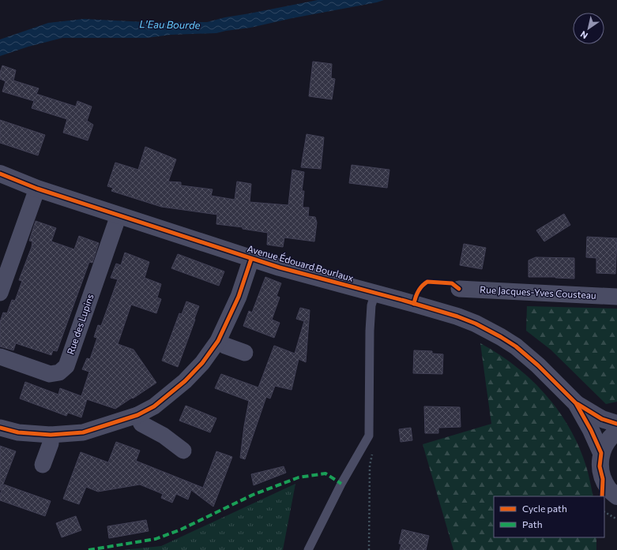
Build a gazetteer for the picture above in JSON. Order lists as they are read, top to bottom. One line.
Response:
{"streets":{"street":["Avenue Édouard Bourlaux","Rue Jacques-Yves Cousteau","Rue des Lupins"]},"crossings":[["Avenue Édouard Bourlaux","Rue des Lupins"]],"water":["L'Eau Bourde"],"legend":["Cycle path","Path"],"north":"bottom left"}
